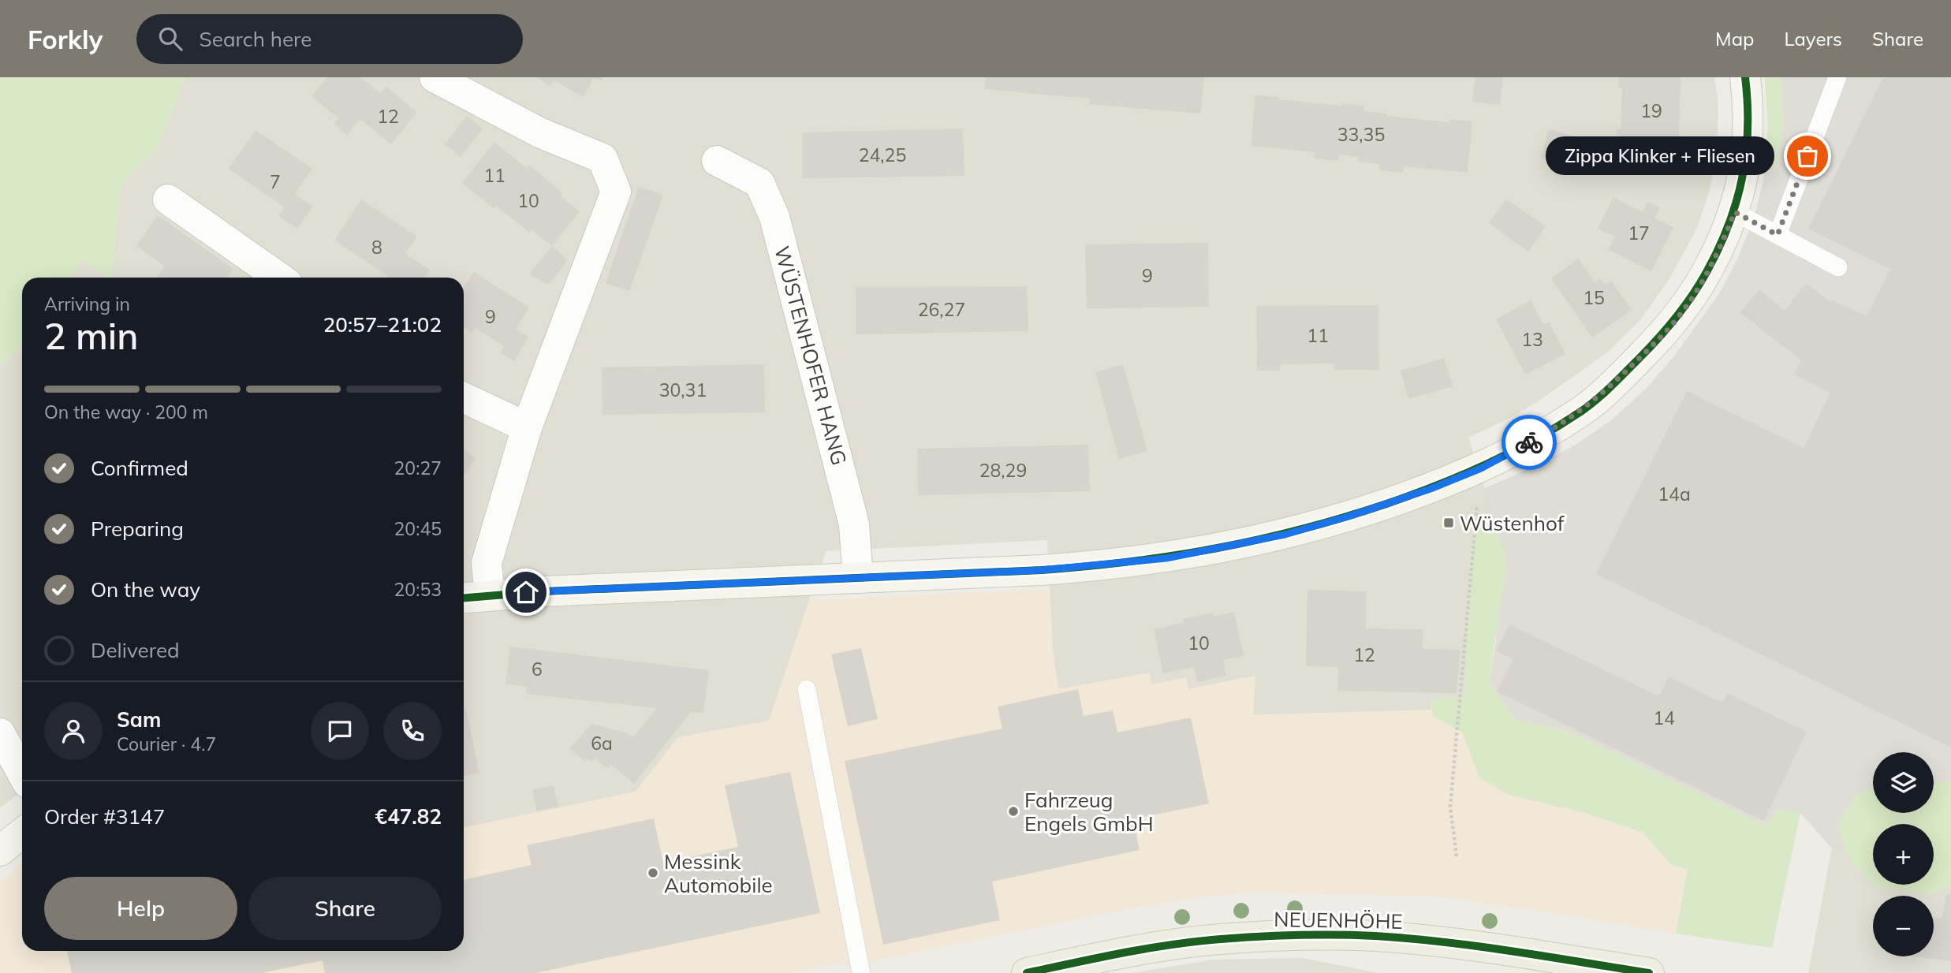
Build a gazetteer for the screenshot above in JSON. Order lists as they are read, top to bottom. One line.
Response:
{"streets":{"main road":["NEUENHÖHE"],"street":["WÜSTENHOFER HANG"]},"places":{"other":["Zippa Klinker + Fliesen","Fahrzeug Engels GmbH","Messink Automobile"],"transit":["Wüstenhof"]},"house_numbers":["19","12","33,35","24,25","11","7","10","17","8","9","15","26,27","9","11","13","30,31","28,29","14a","10","12","6","14","6a"],"page":{"header":"Forkly","search":"Search here","nav":["Map","Layers","Share"],"bubble":"Zippa Klinker + Fliesen","heading":["2 min","Arriving in","20:57–21:02"],"panel":["Sam","Courier · 4.7","Order #3147","€47.82"],"bar":"On the way · 200 m","list":[["Confirmed","20:27"],["Preparing","20:45"],["On the way","20:53"],"Delivered"],"map_buttons":["+","−"],"buttons":["Help","Share"]}}
